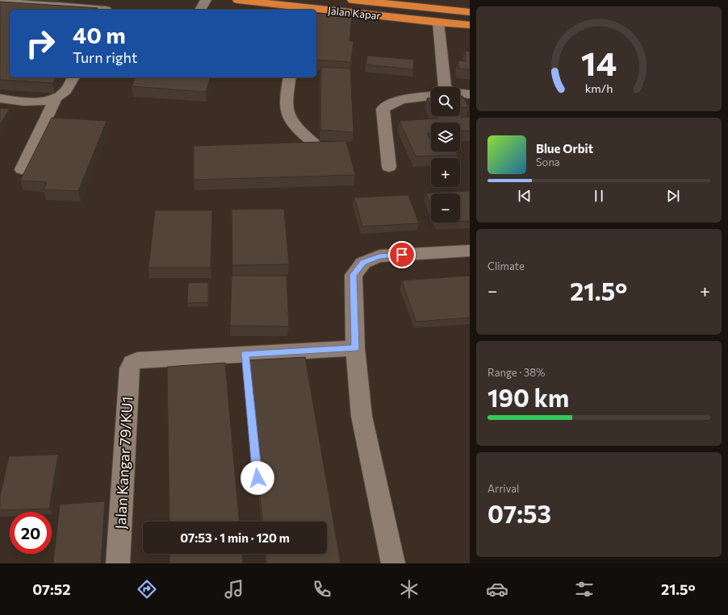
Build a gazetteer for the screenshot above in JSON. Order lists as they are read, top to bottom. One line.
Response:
{"streets":{"highway":["Jalan Kapar"],"street":["Jalan Kangar 79/KU1"]},"page":{"turn":["40 m","Turn right"],"map_buttons":["+","−"],"song":["Blue Orbit","Sona"],"tile":["Climate",["Range · 38%","190 km"],["Arrival","07:53"]],"heat":["−","21.5°","+"],"limit":"20","trip":"07:53 · 1 min · 120 m","tabs":["07:52","21.5°"],"gauge":["14","km/h"]}}
